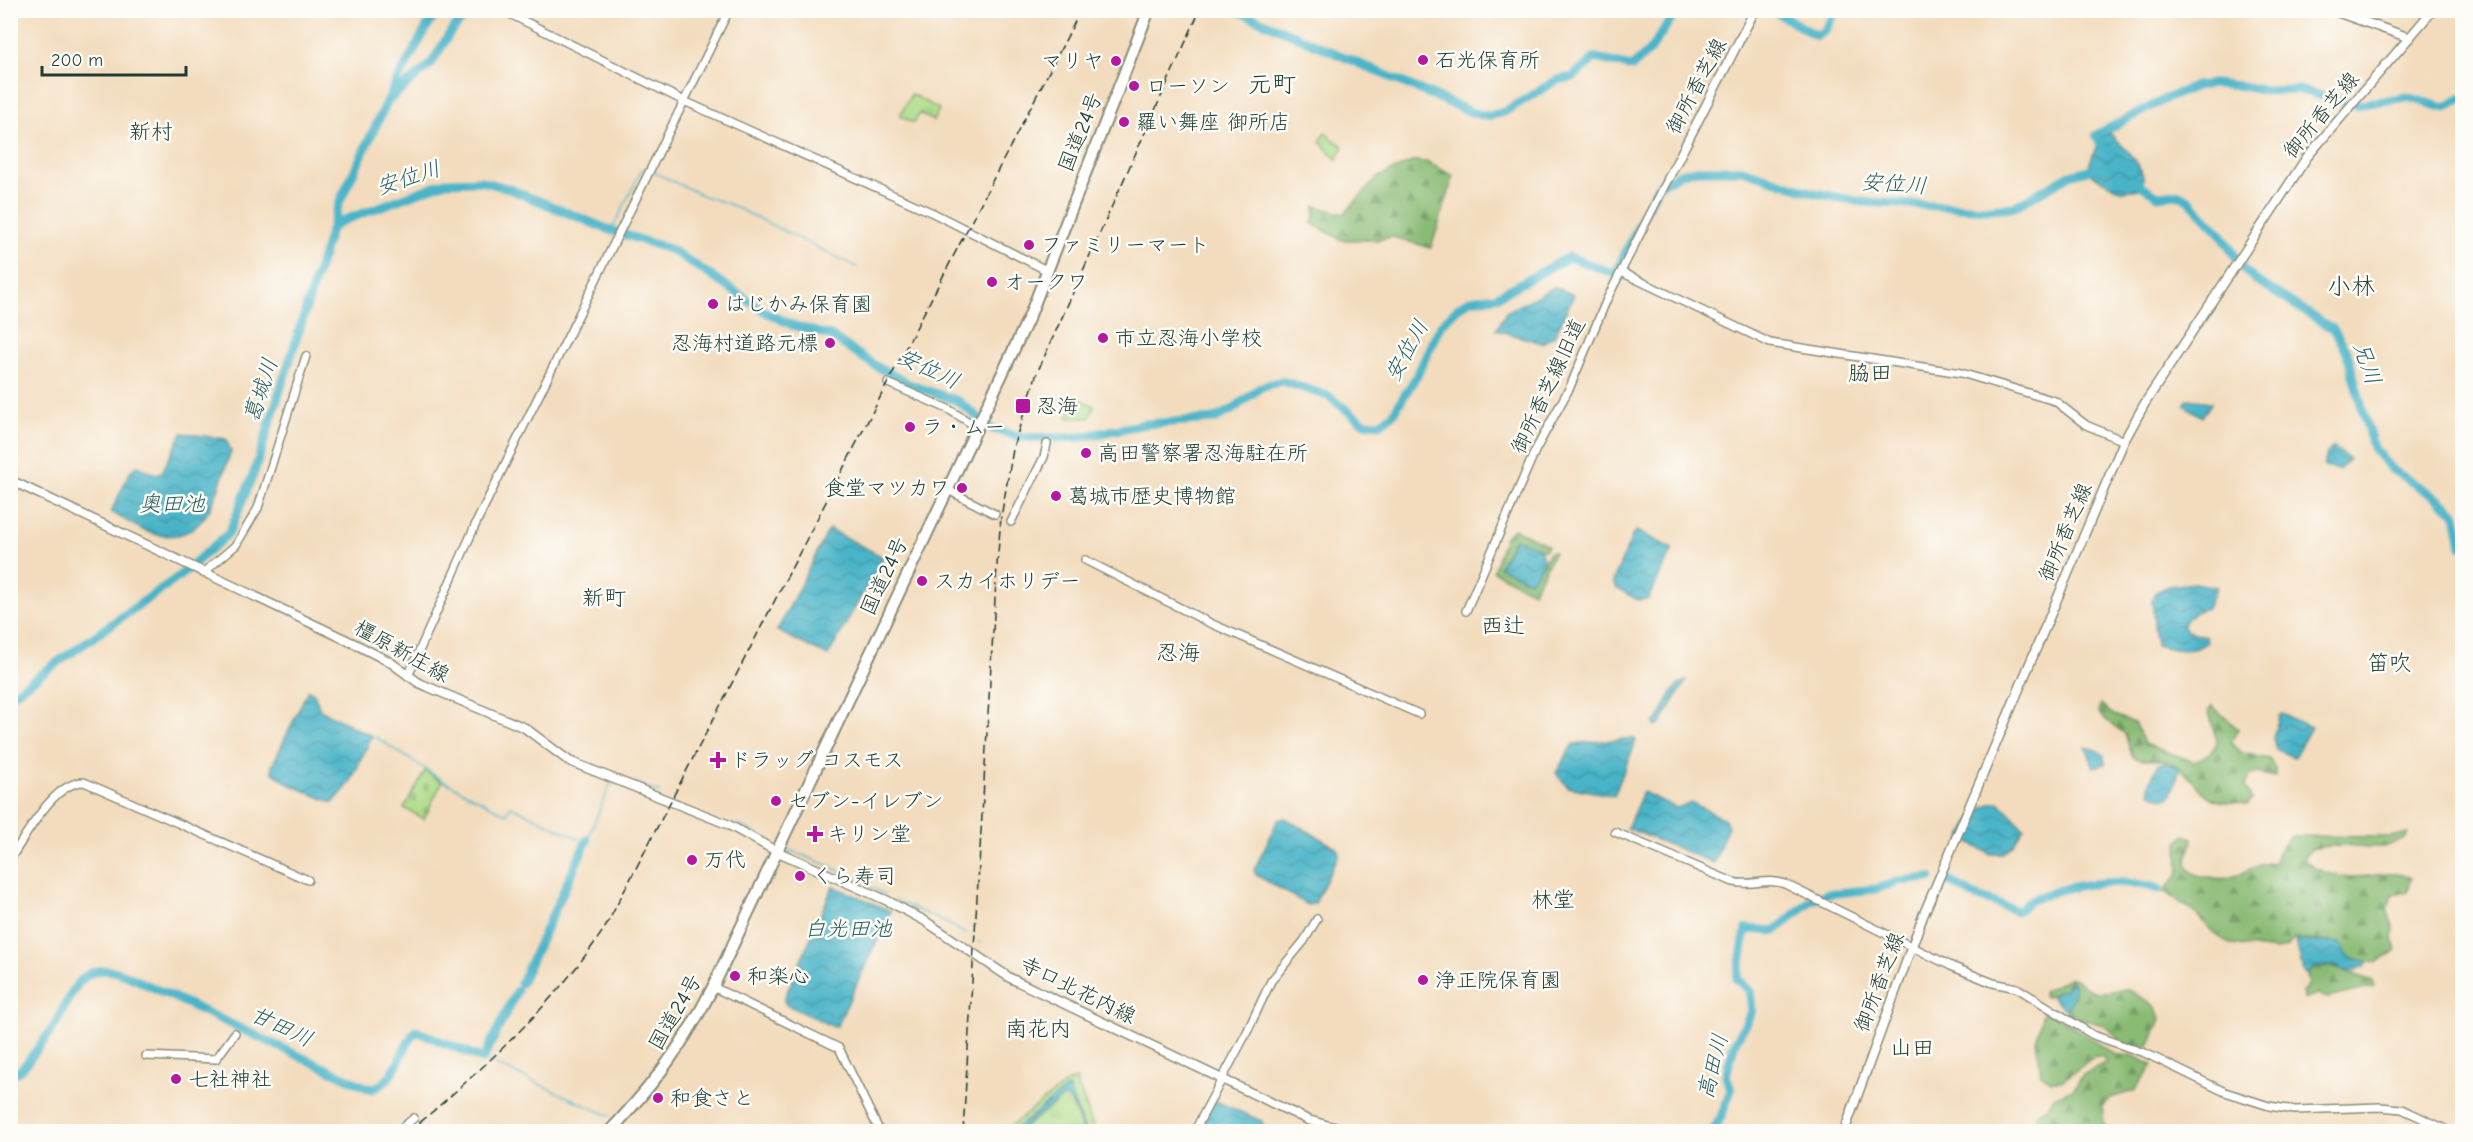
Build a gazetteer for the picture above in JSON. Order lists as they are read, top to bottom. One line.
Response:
{"streets":{"highway":["国道24号"],"main road":["御所香芝線","橿原新庄線","寺口北花内線"],"street":["御所香芝線旧道"]},"crossings":[["御所香芝線","御所香芝線旧道"],["国道24号","橿原新庄線"],["国道24号","寺口北花内線"],["橿原新庄線","寺口北花内線"]],"districts":["元町","新村","小林","脇田","新町","西辻","忍海","笛吹","林堂","南花内","山田"],"water":["安位川","兄川","葛城川","奥田池","白光田池","甘田川","高田川"],"places":{"other":["石光保育所","マリヤ","ローソン","羅い舞座 御所店","ファミリーマート","オークワ","はじかみ保育園","市立忍海小学校","忍海村道路元標","ラ・ムー","高田警察署忍海駐在所","食堂マツカワ","葛城市歴史博物館","スカイホリデー","セブン-イレブン","万代","くら寿司","和楽心","浄正院保育園","七社神社","和食さと"],"transit":["忍海"],"health":["ドラッグ コスモス","キリン堂"]},"scale_bar":"200 m"}
